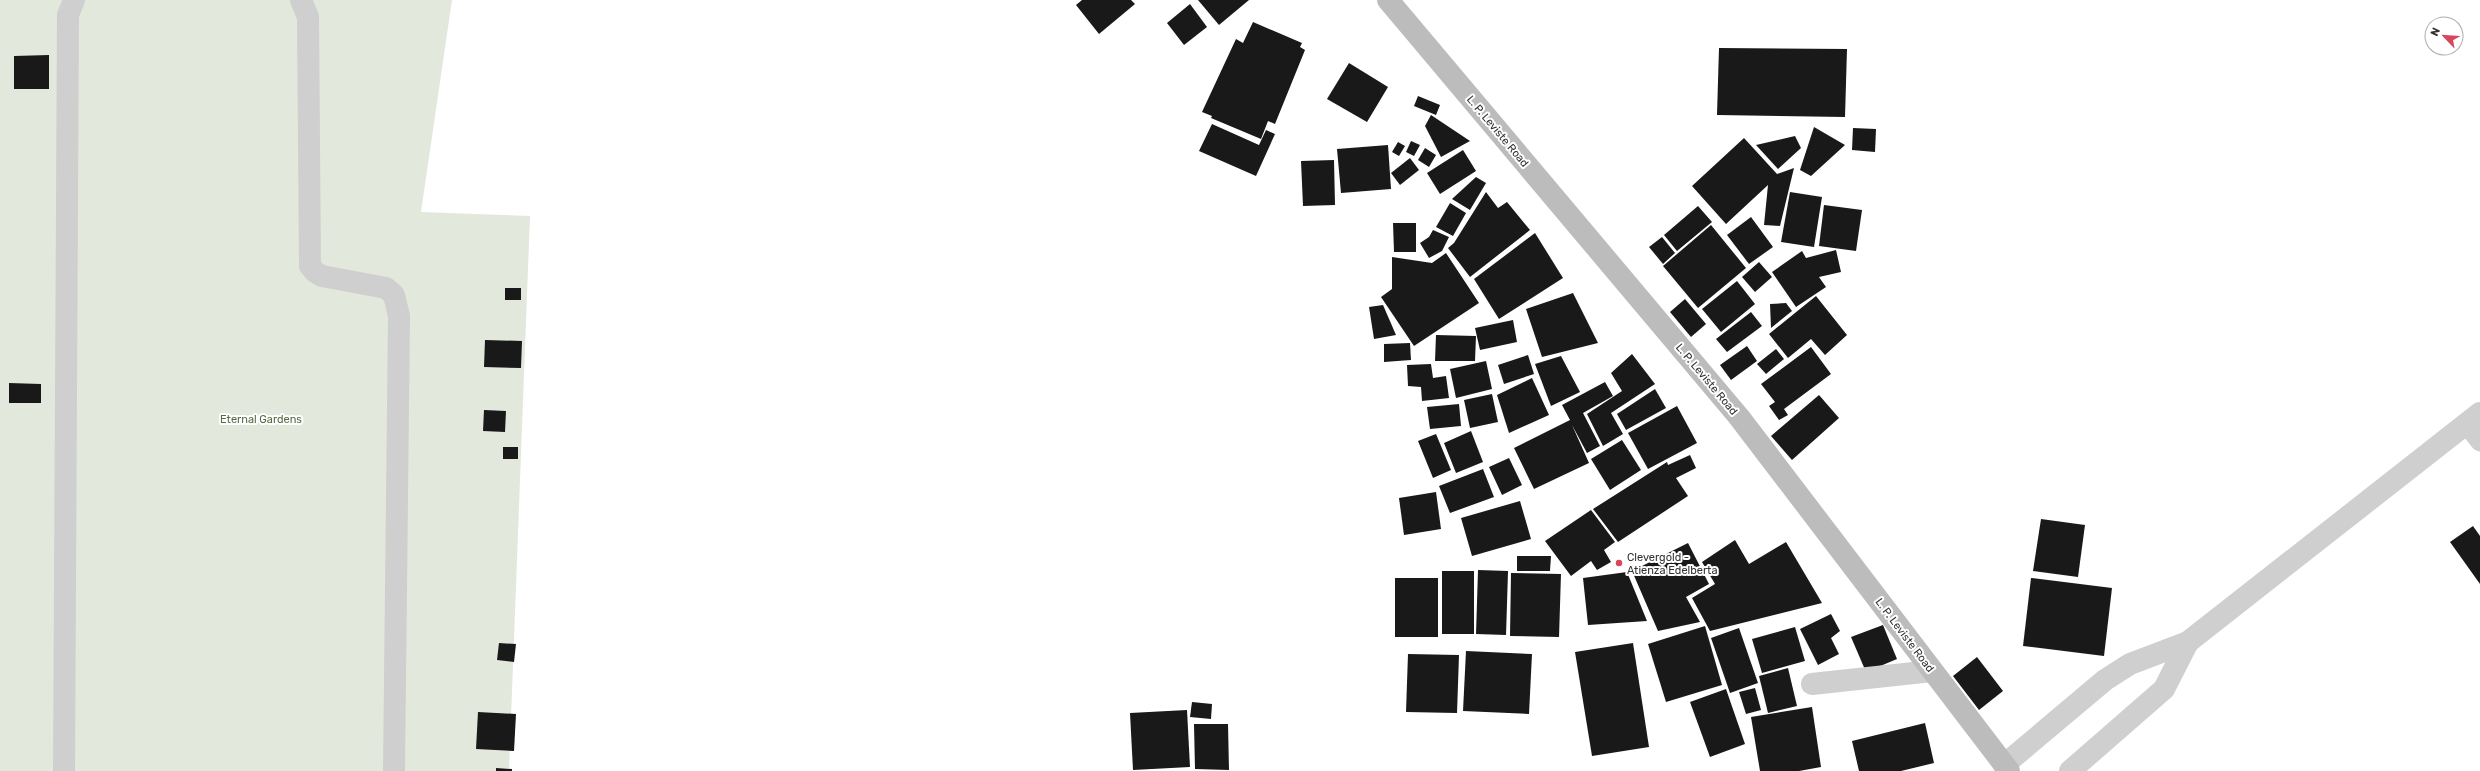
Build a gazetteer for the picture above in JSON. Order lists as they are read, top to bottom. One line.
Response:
{"streets":{"main road":["L. P. Leviste Road"]},"parks":["Eternal Gardens"],"places":["Clevergold - Atienza Edelberta"],"north":"top left"}
